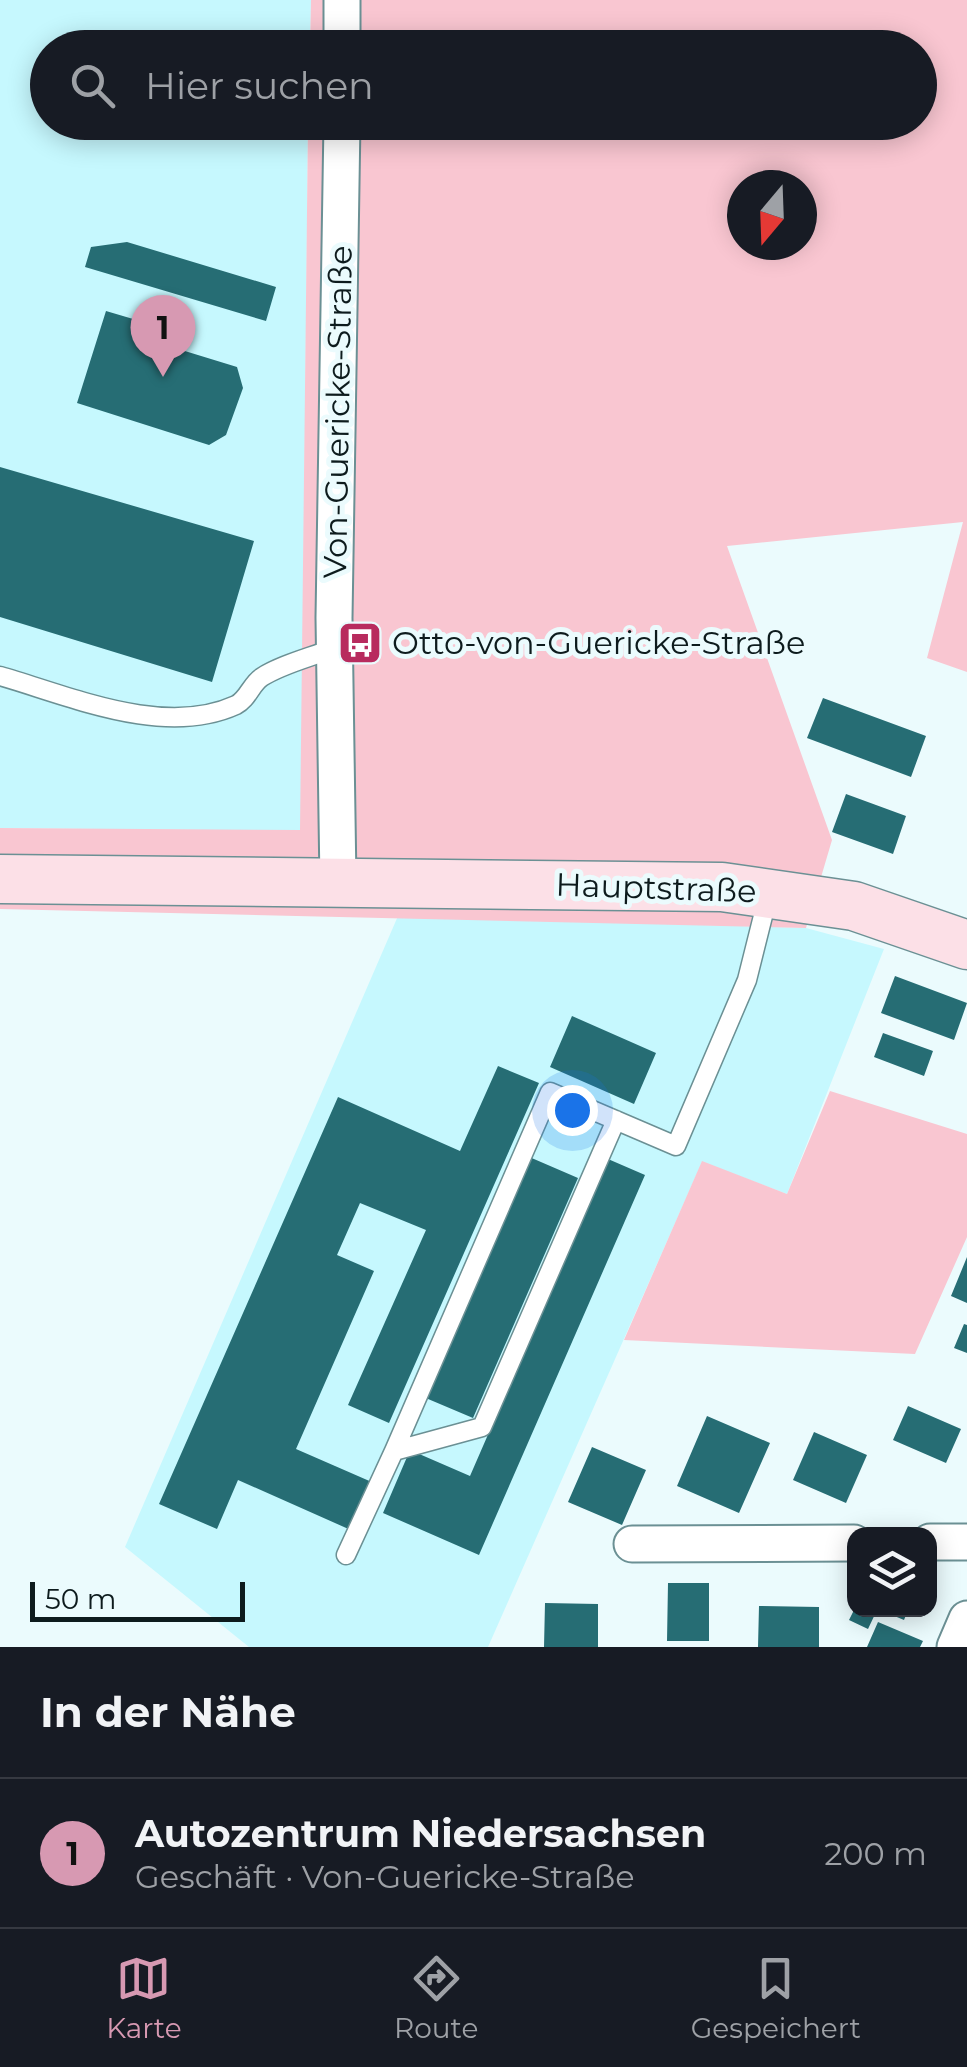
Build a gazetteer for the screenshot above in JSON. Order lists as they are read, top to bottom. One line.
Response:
{"streets":{"main road":["Hauptstraße"],"street":["Von-Guericke-Straße"]},"crossings":[["Von-Guericke-Straße","Hauptstraße"]],"places":{"bus stop":["Otto-von-Guericke-Straße"]},"scale_bar":"50 m","north":"bottom","page":{"search":"Hier suchen","pins":"1","scale":"50 m","heading":"In der Nähe","list":[{"mark":"1","name":"Autozentrum Niedersachsen","note":"Geschäft · Von-Guericke-Straße","value":"200 m"}],"nav":["Karte","Route","Gespeichert"]}}
